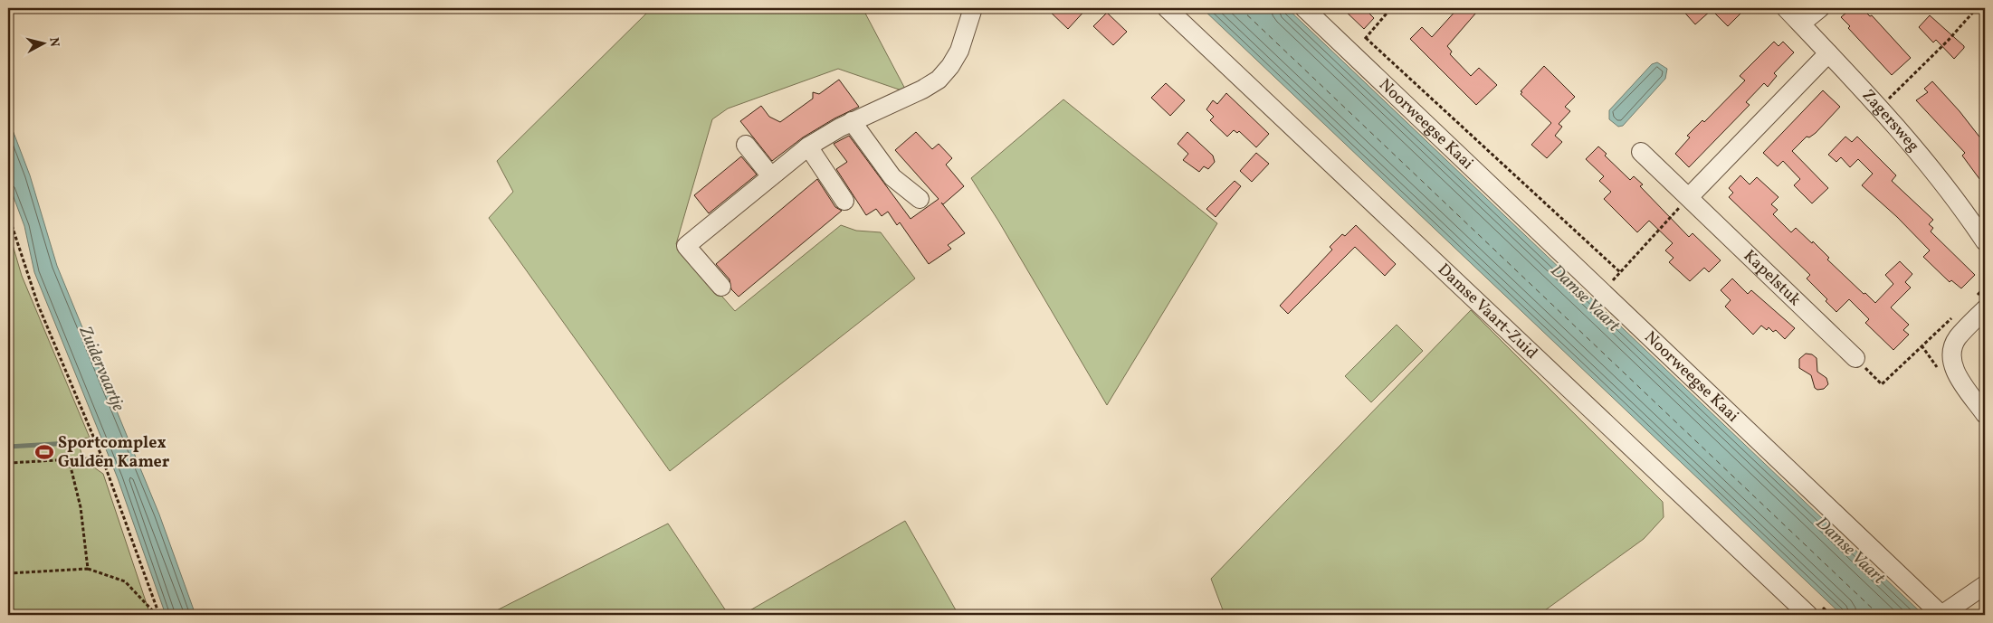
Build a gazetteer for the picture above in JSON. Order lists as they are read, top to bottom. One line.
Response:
{"streets":{"street":["Zagersweg","Noorweegse Kaai","Kapelstuk","Damse Vaart-Zuid"]},"water":["Damse Vaart","Zuidervaartje"],"places":{"sports":["Sportcomplex Gulden Kamer"]},"north":"right"}
